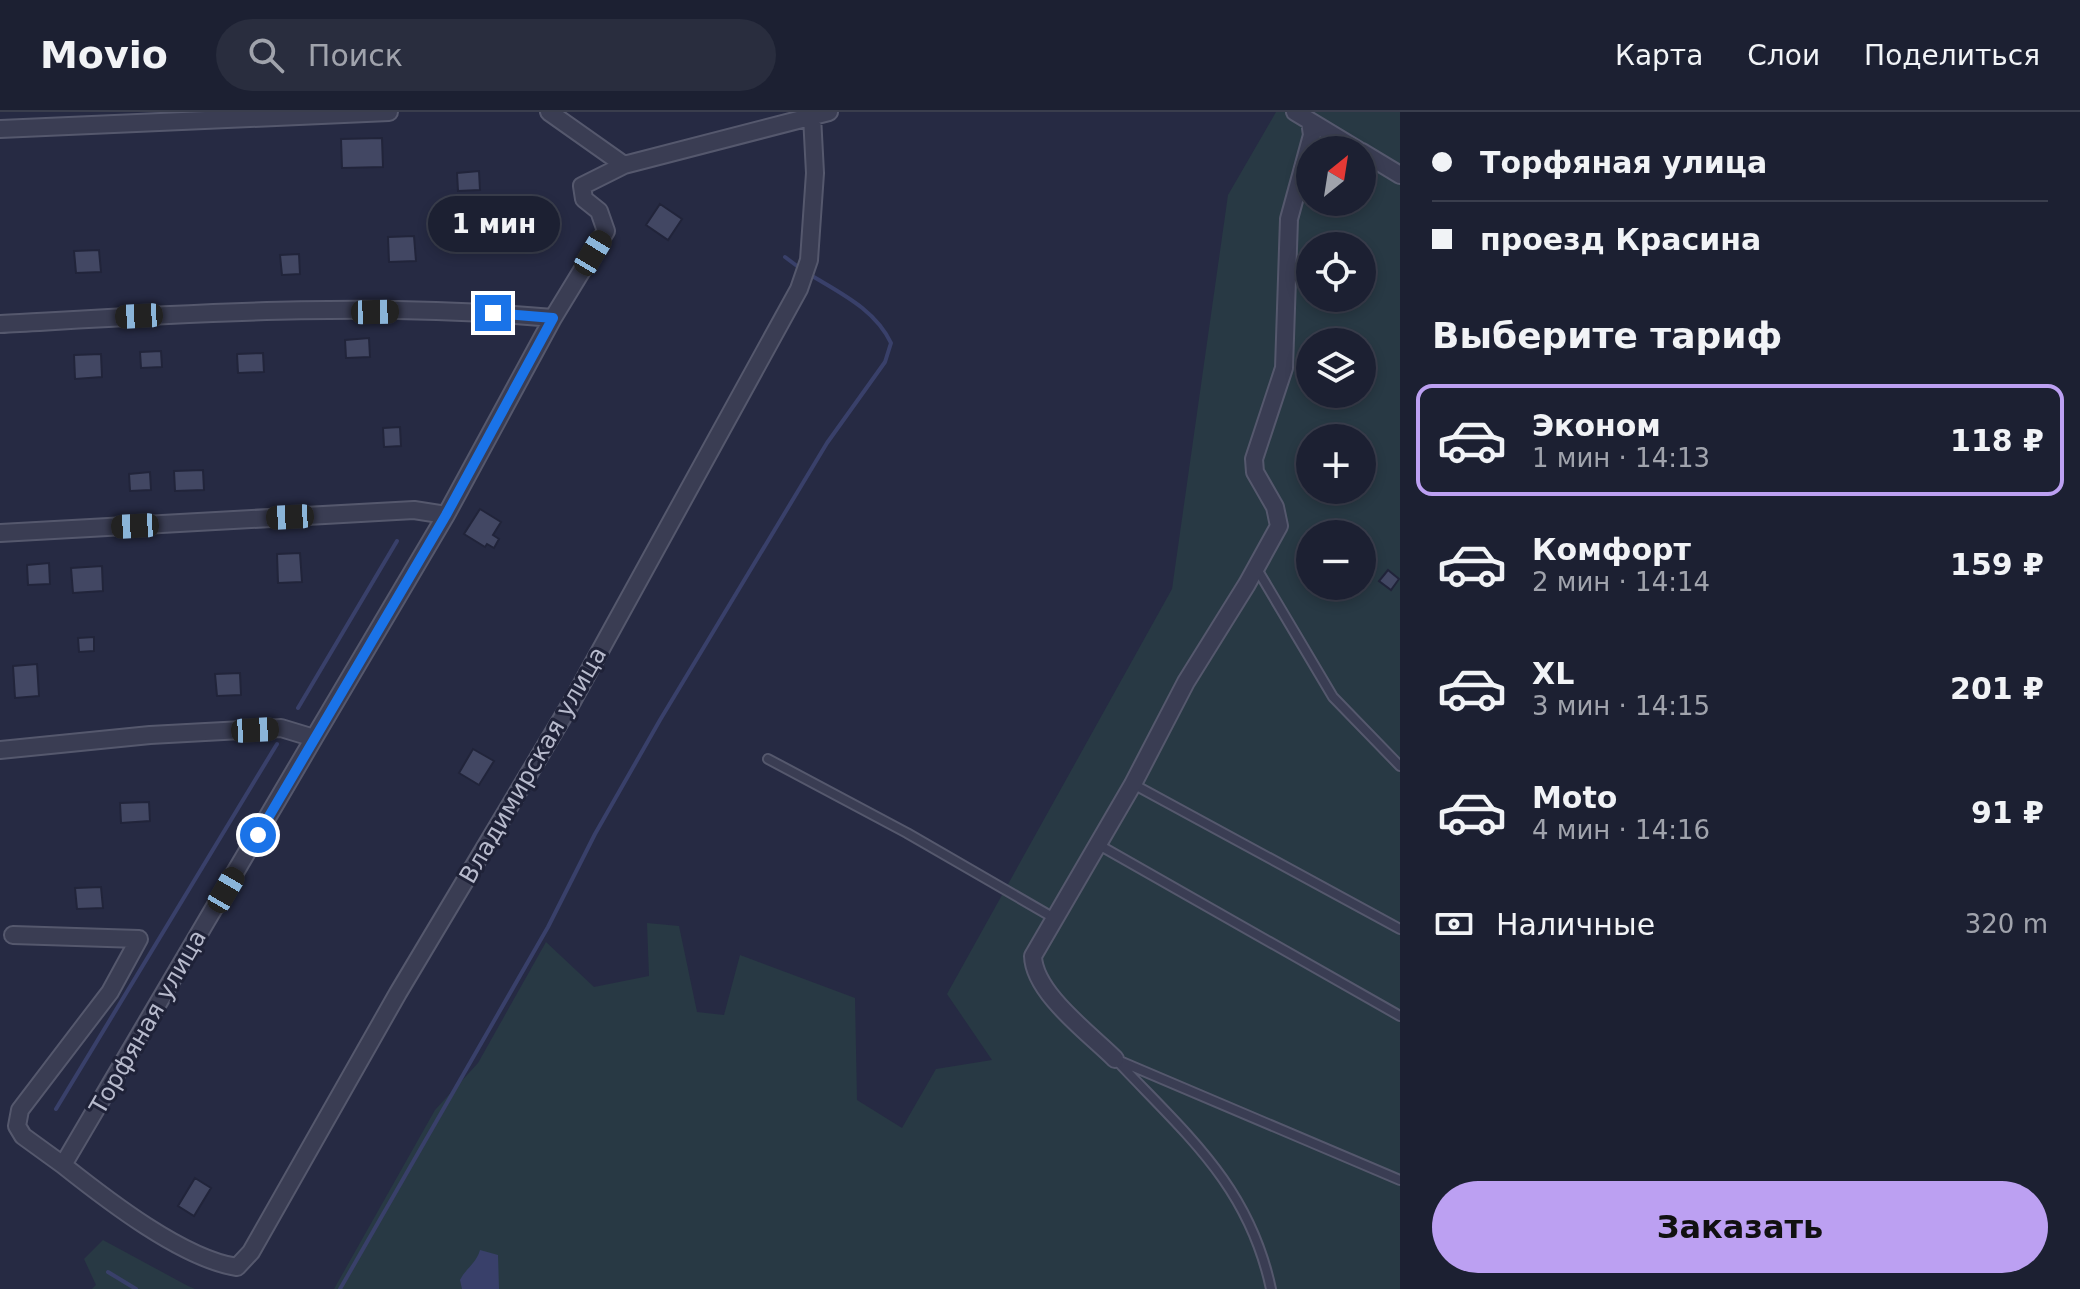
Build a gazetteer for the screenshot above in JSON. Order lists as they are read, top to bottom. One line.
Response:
{"streets":{"street":["Владимирская улица","Торфяная улица"]},"crossings":[["Владимирская улица","Торфяная улица"]],"north":"top right","page":{"header":"Movio","search":"Поиск","nav":["Карта","Слои","Поделиться"],"banner":["Торфяная улица","проезд Красина"],"map_buttons":["+","−"],"bubble":"1 мин","heading":"Выберите тариф","list":[{"name":"Эконом","note":"1 мин · 14:13","value":"118 ₽"},{"name":"Комфорт","note":"2 мин · 14:14","value":"159 ₽"},{"name":"XL","note":"3 мин · 14:15","value":"201 ₽"},{"name":"Moto","note":"4 мин · 14:16","value":"91 ₽"}],"pay":["Наличные","320 m"],"buttons":"Заказать"}}
